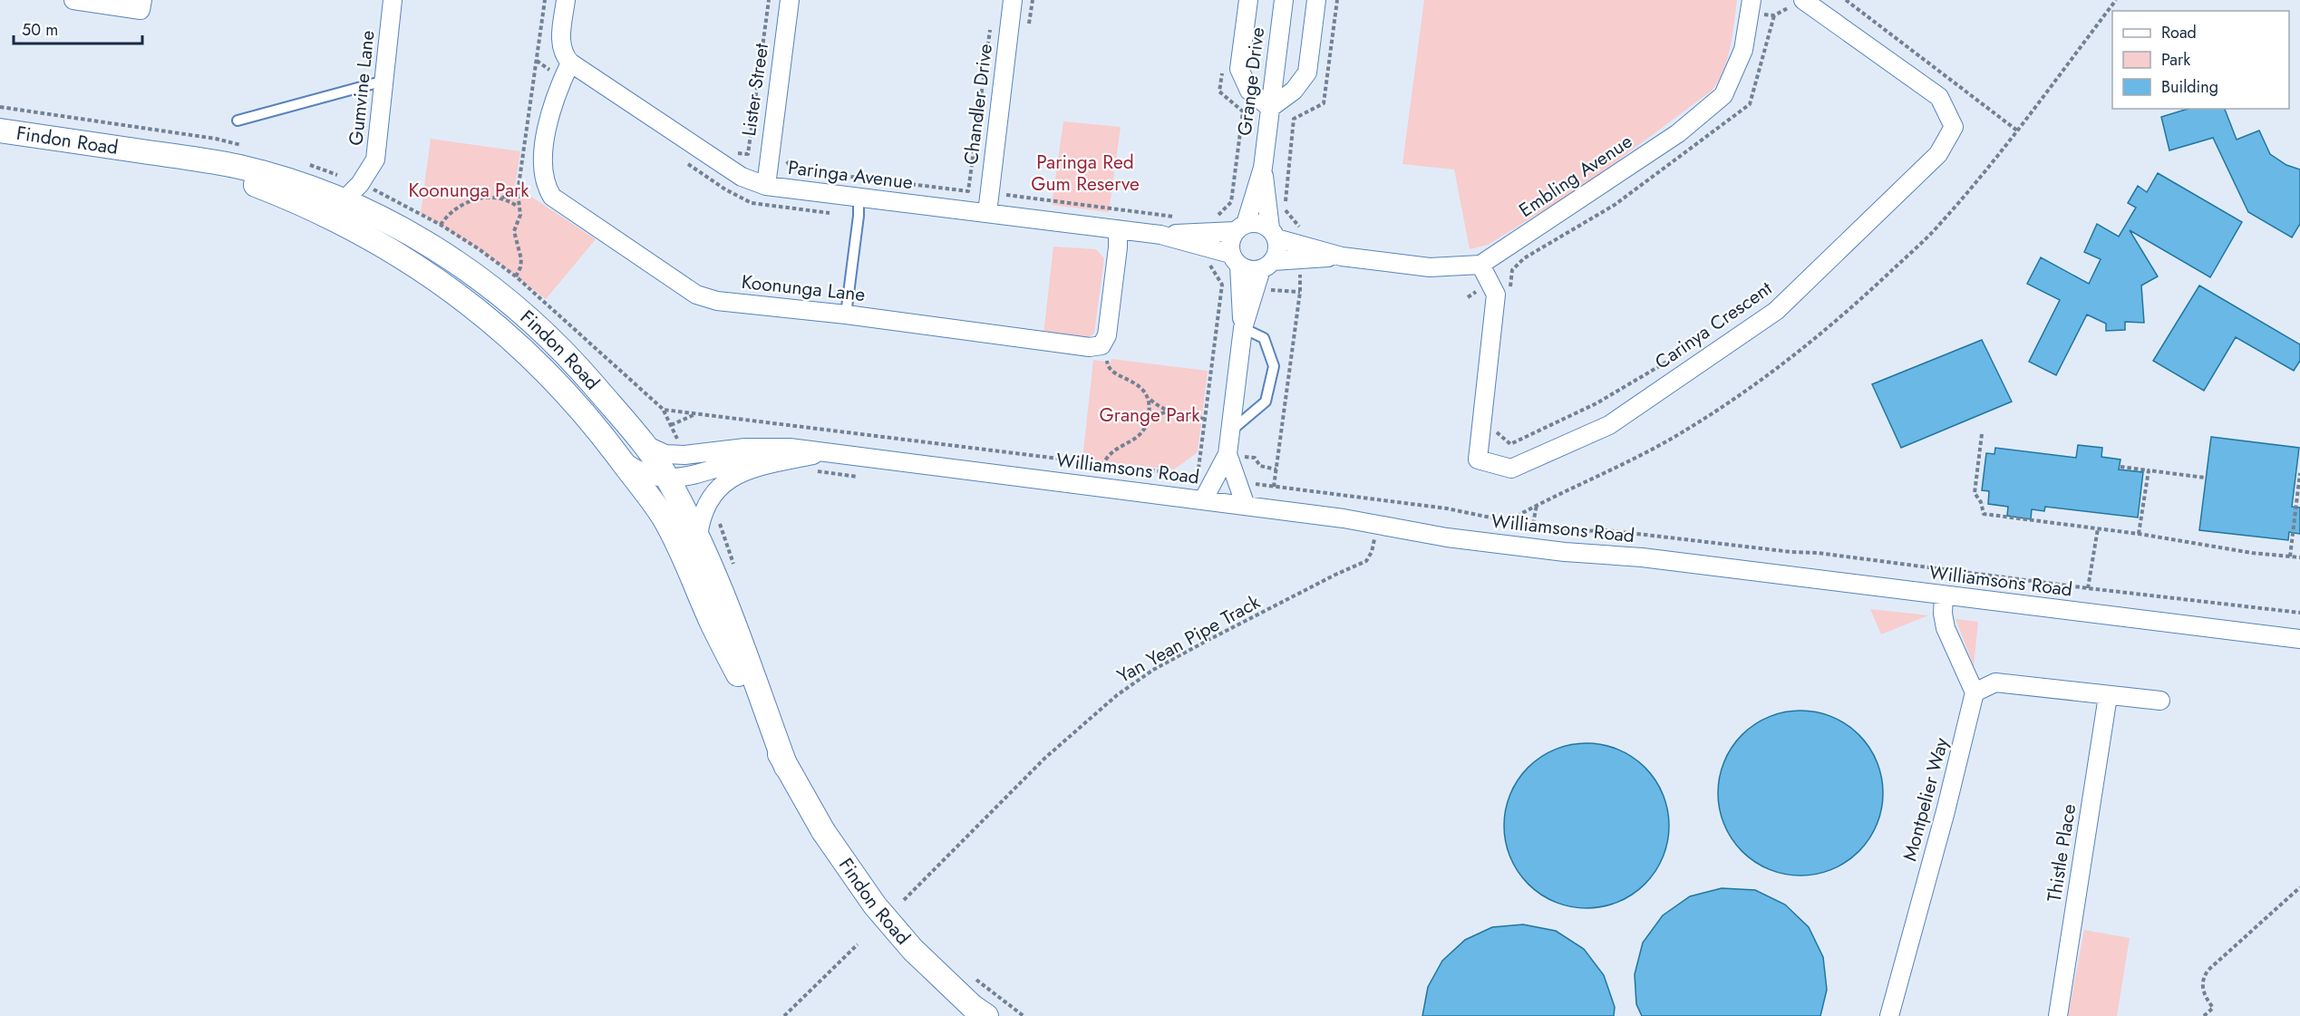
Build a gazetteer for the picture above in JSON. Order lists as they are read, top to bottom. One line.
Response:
{"streets":{"street":["Grange Drive","Gumvine Lane","Lister Street","Chandler Drive","Findon Road","Paringa Avenue","Embling Avenue","Koonunga Lane","Carinya Crescent","Williamsons Road","Montpelier Way","Thistle Place"],"path":["Yan Yean Pipe Track"]},"crossings":[["Grange Drive","Paringa Avenue"],["Gumvine Lane","Findon Road"],["Lister Street","Paringa Avenue"],["Chandler Drive","Paringa Avenue"],["Findon Road","Williamsons Road"],["Paringa Avenue","Koonunga Lane"],["Embling Avenue","Carinya Crescent"],["Williamsons Road","Yan Yean Pipe Track"]],"parks":["Paringa Red Gum Reserve","Koonunga Park","Grange Park"],"legend":["Road","Park","Building"],"scale_bar":"50 m"}
